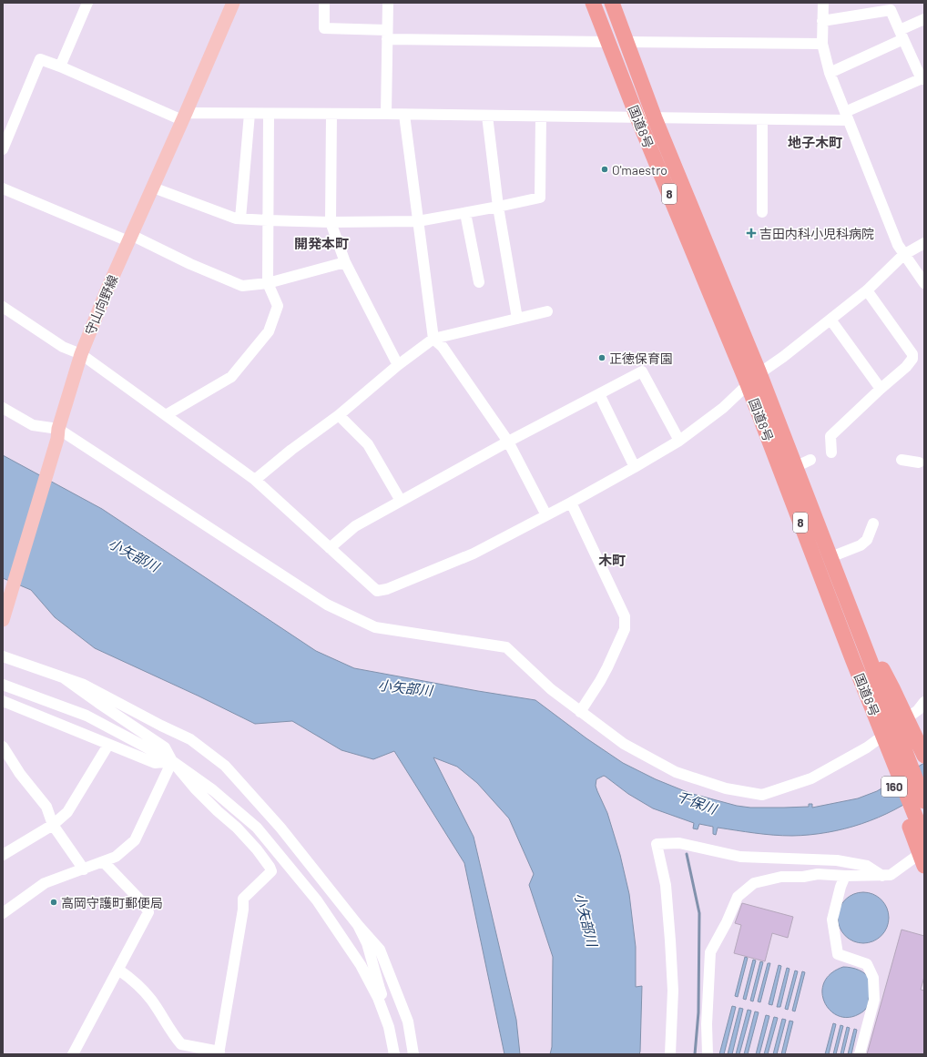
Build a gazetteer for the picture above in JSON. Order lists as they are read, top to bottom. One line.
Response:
{"streets":{"highway":["国道8号","8","160"],"main road":["守山向野線"]},"crossings":[["国道8号","160"]],"districts":["地子木町","開発本町","木町"],"water":["小矢部川","千保川"],"places":{"other":["O'maestro","正徳保育園","高岡守護町郵便局"],"health":["吉田内科小児科病院"]}}
